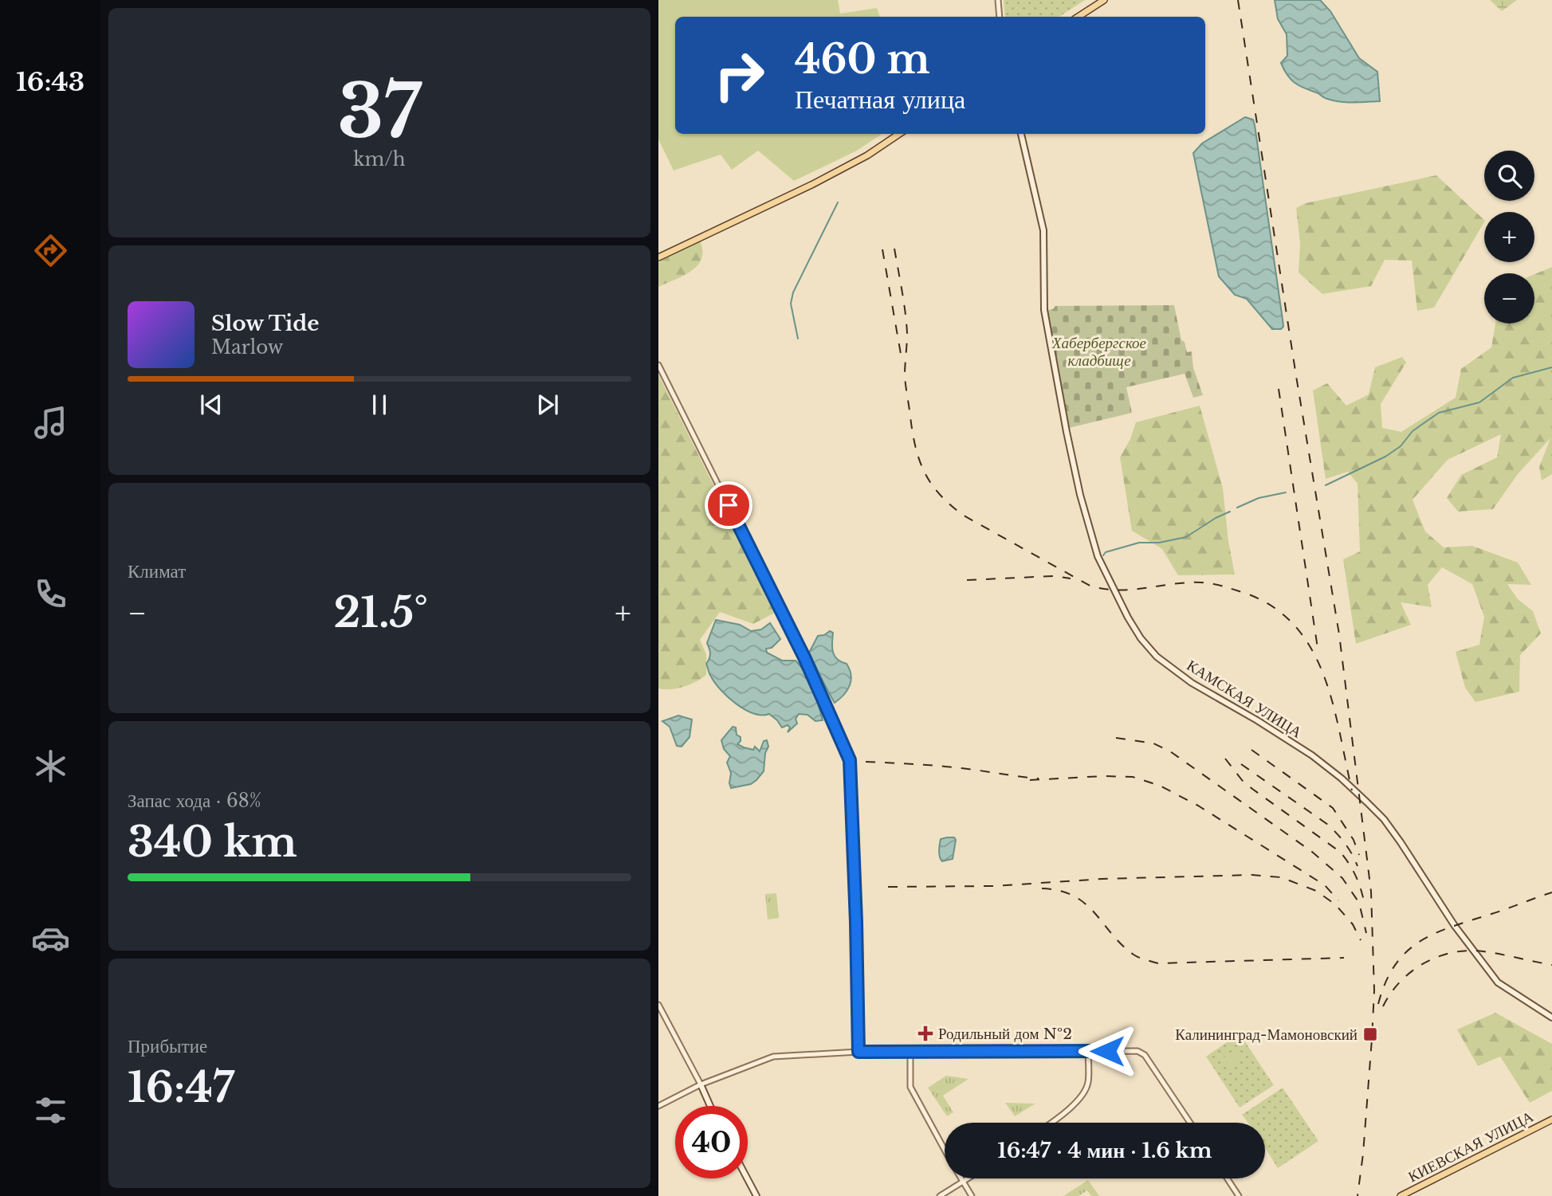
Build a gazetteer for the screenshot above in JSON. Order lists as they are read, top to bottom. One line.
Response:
{"streets":{"main road":["КАМСКАЯ УЛИЦА","КИЕВСКАЯ УЛИЦА"]},"parks":["Хабербергское кладбище"],"places":{"health":["Родильный дом №2"],"transit":["Калининград-Мамоновский"]},"page":{"tabs":"16:43","tile":[["37","km/h"],"Климат",["Запас хода · 68%","340 km"],["Прибытие","16:47"]],"turn":["460 m","Печатная улица"],"map_buttons":["+","−"],"song":["Slow Tide","Marlow"],"heat":["−","21.5°","+"],"limit":"40","trip":"16:47 · 4 мин · 1.6 km"}}
